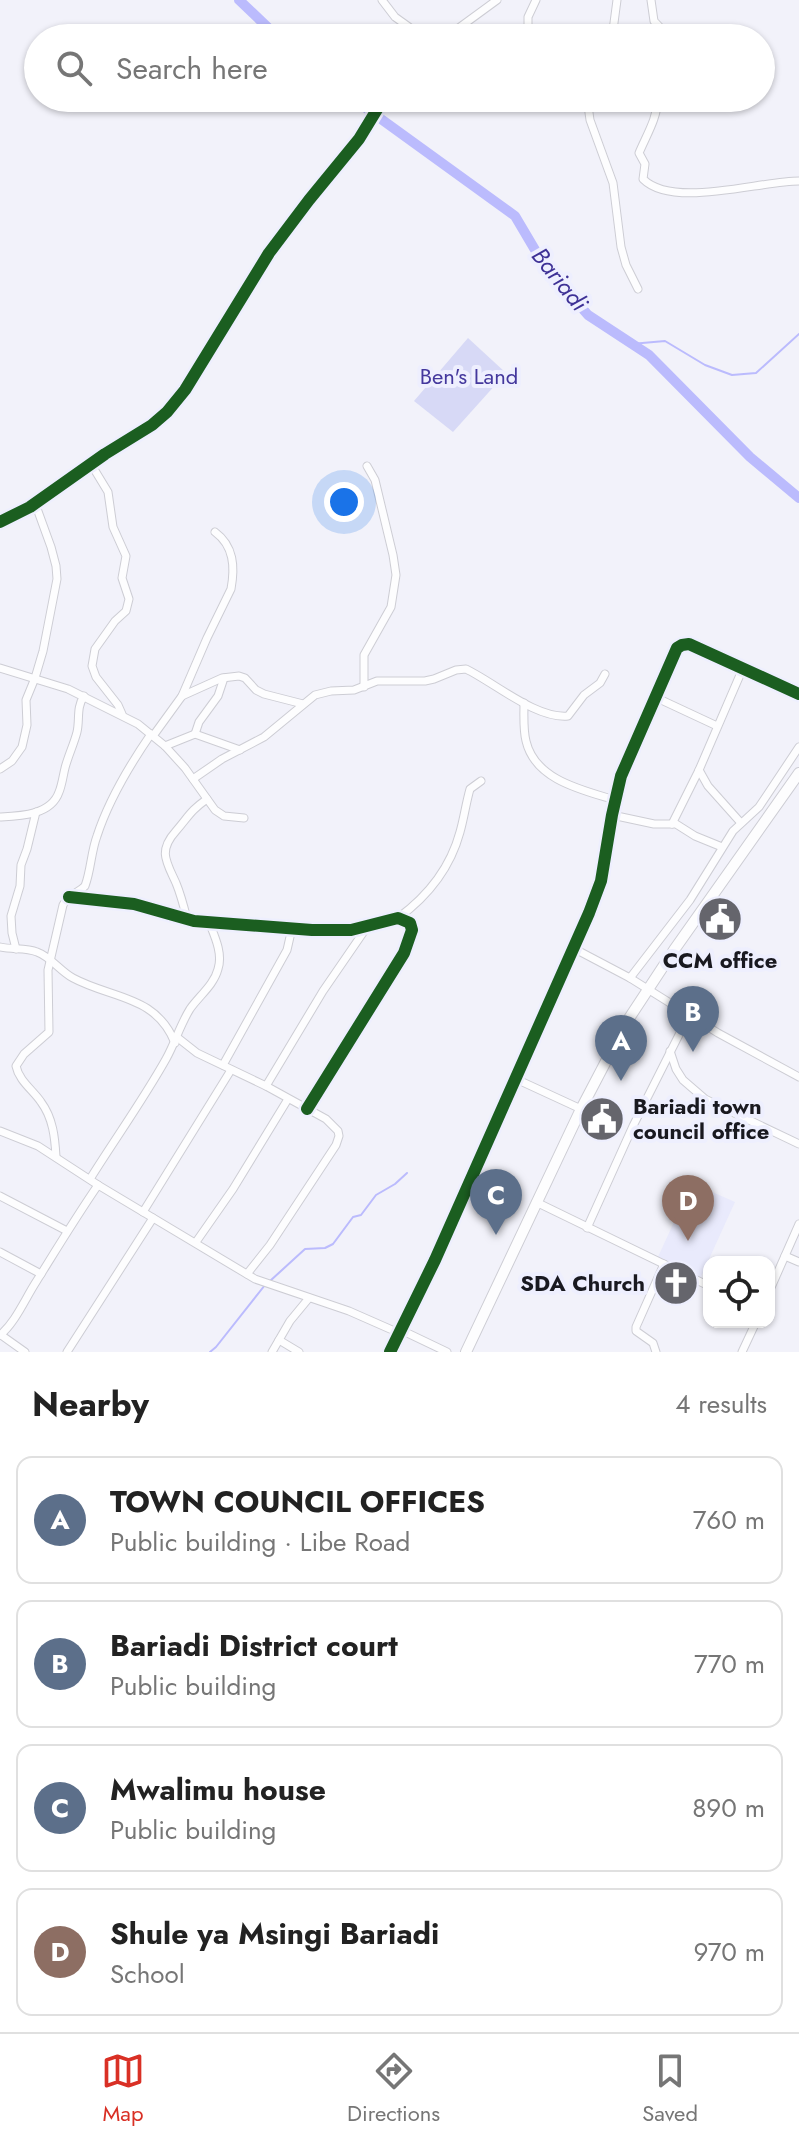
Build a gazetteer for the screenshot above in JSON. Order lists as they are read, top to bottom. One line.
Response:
{"water":["Bariadi"],"parks":["Ben's Land"],"places":{"public building":["CCM office","Bariadi town council office"],"church":["SDA Church"]},"page":{"search":"Search here","pins":["B","A","C","D"],"heading":["Nearby","4 results"],"list":[{"mark":"A","name":"TOWN COUNCIL OFFICES","note":"Public building · Libe Road","value":"760 m"},{"mark":"B","name":"Bariadi District court","note":"Public building","value":"770 m"},{"mark":"C","name":"Mwalimu house","note":"Public building","value":"890 m"},{"mark":"D","name":"Shule ya Msingi Bariadi","note":"School","value":"970 m"}],"nav":["Map","Directions","Saved"]}}
